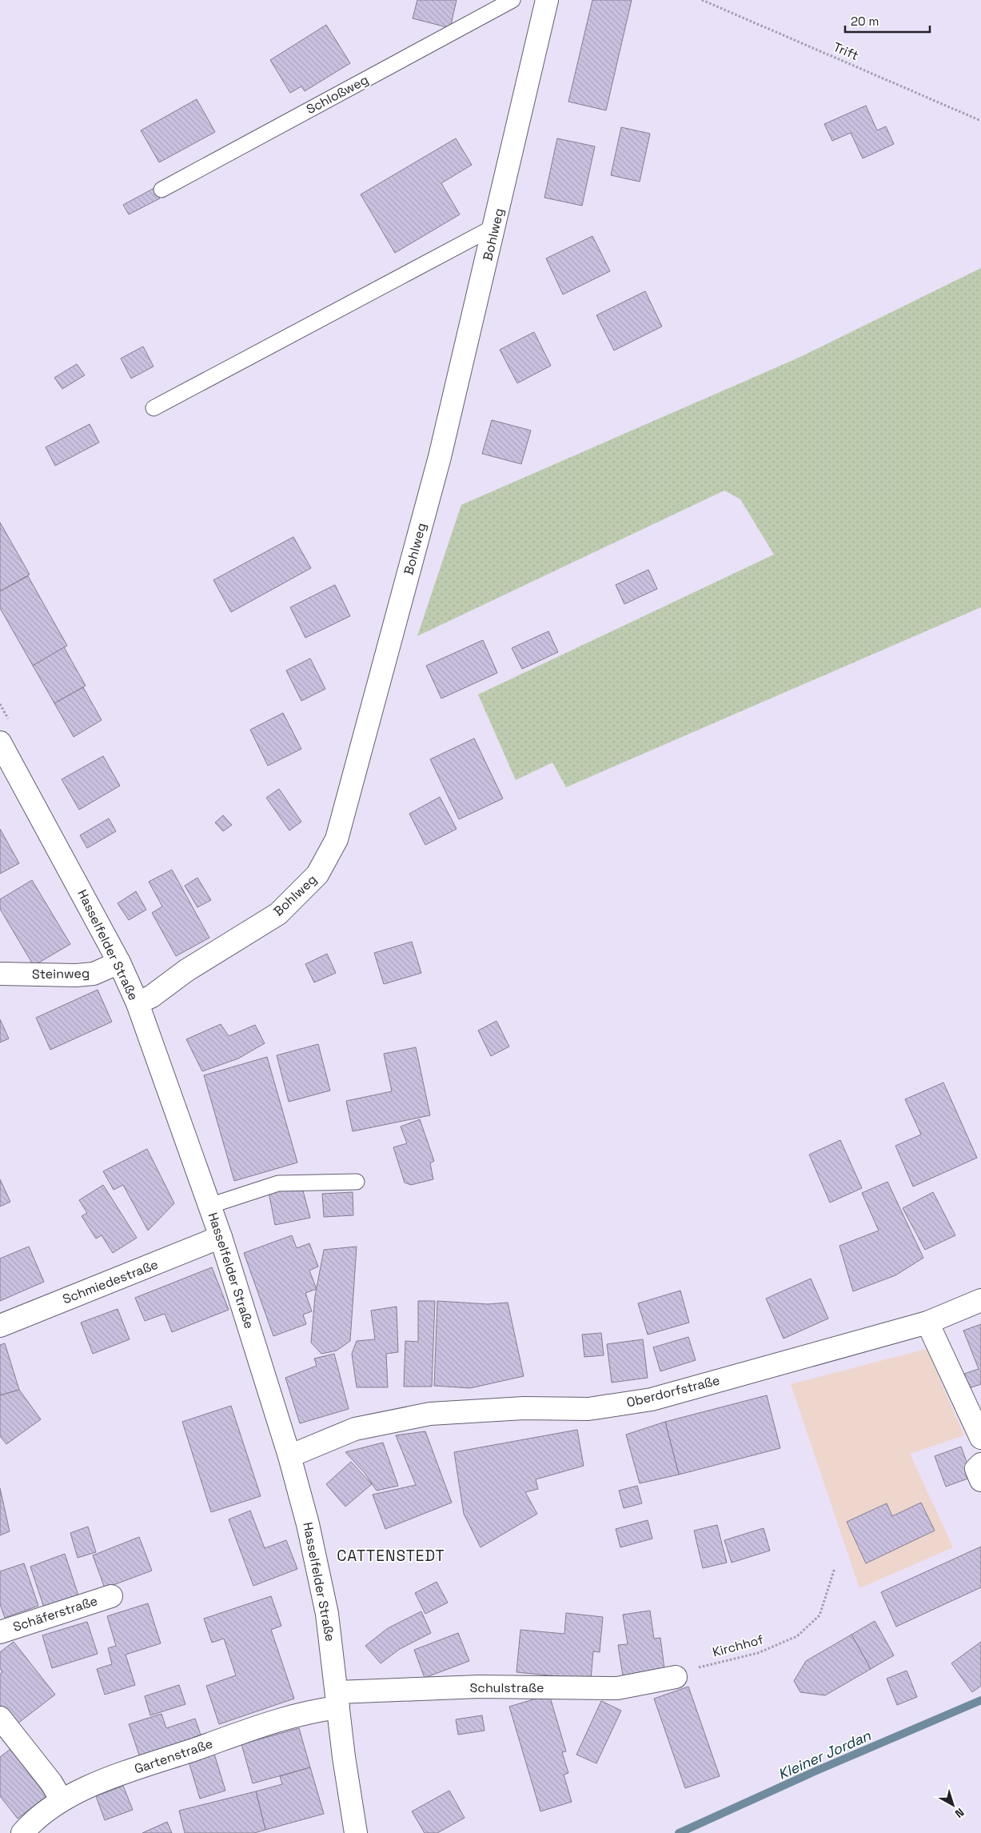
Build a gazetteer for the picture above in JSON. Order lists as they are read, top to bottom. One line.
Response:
{"streets":{"street":["Bohlweg","Hasselfelder Straße","Steinweg","Schmiedestraße","Oberdorfstraße","Schäferstraße","Schulstraße","Gartenstraße"],"lane":["Schloßweg"],"path":["Trift","Kirchhof"]},"crossings":[["Bohlweg","Hasselfelder Straße"],["Hasselfelder Straße","Steinweg"],["Hasselfelder Straße","Schmiedestraße"],["Hasselfelder Straße","Oberdorfstraße"],["Hasselfelder Straße","Schulstraße"],["Hasselfelder Straße","Gartenstraße"],["Kirchhof","Schulstraße"],["Schulstraße","Gartenstraße"]],"districts":["CATTENSTEDT"],"water":["Kleiner Jordan"],"scale_bar":"20 m","north":"bottom right"}
